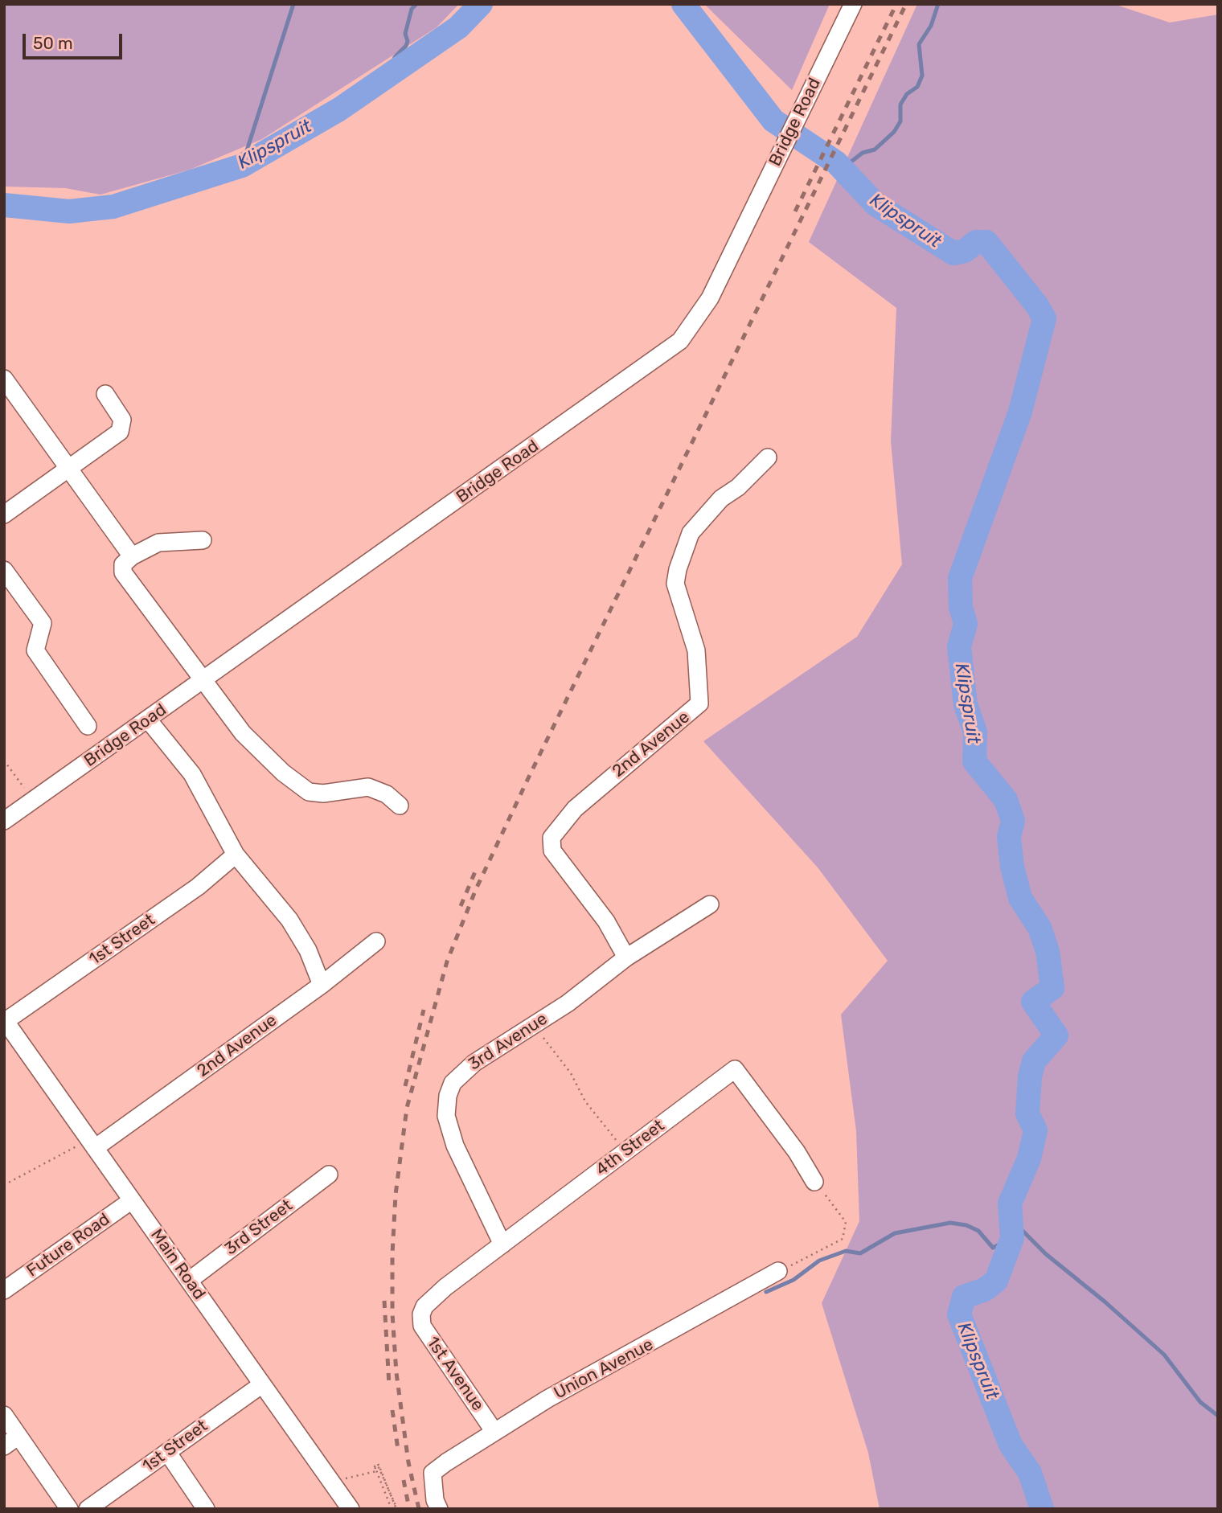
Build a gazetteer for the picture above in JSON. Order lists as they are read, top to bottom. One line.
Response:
{"streets":{"street":["Bridge Road","2nd Avenue","1st Street","3rd Avenue","4th Street","3rd Street","Future Road","Main Road","Union Avenue","1st Avenue"]},"crossings":[["2nd Avenue","3rd Avenue"],["2nd Avenue","Main Road"],["1st Street","Main Road"],["3rd Avenue","4th Street"],["4th Street","1st Avenue"],["3rd Street","Main Road"],["Future Road","Main Road"],["Union Avenue","1st Avenue"]],"water":["Klipspruit"],"scale_bar":"50 m"}
